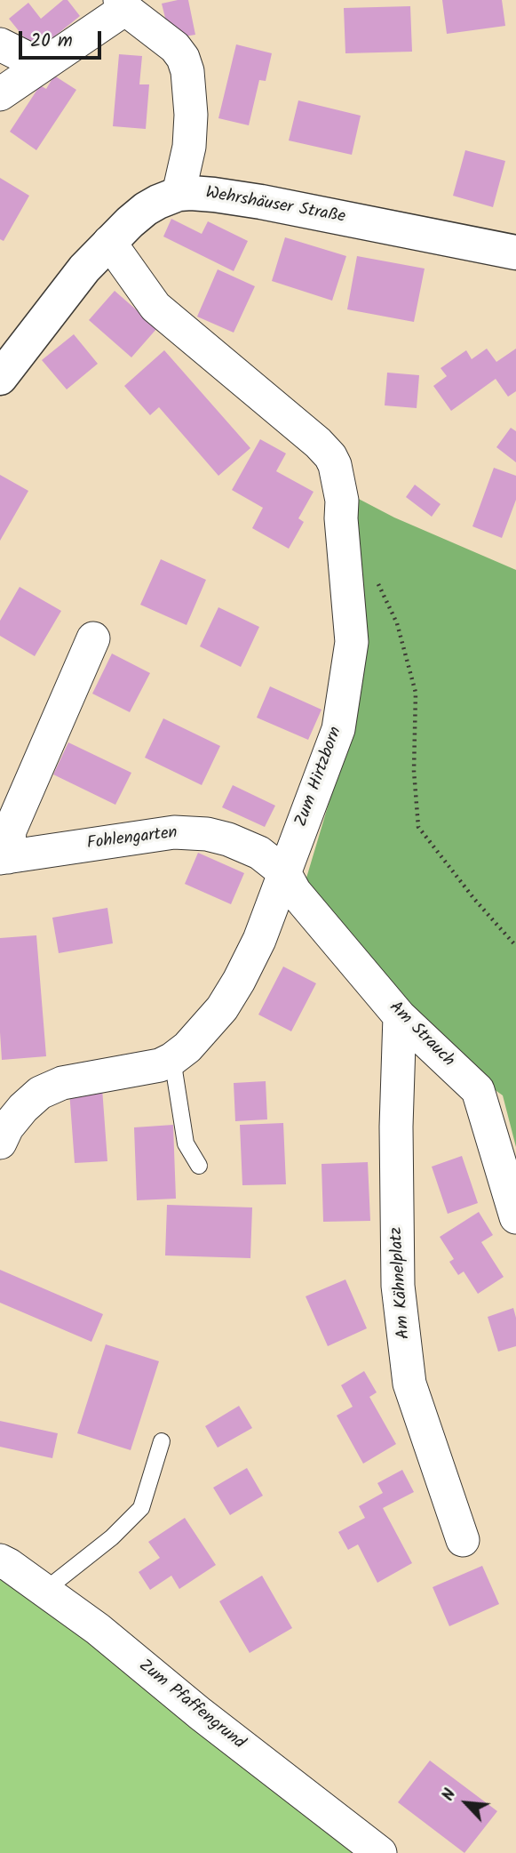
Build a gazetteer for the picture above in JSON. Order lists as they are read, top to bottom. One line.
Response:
{"streets":{"street":["Wehrshäuser Straße","Zum Hirtzborn","Fohlengarten","Am Strauch","Am Kähnelplatz","Zum Pfaffengrund"]},"crossings":[["Wehrshäuser Straße","Zum Hirtzborn"],["Zum Hirtzborn","Fohlengarten"],["Zum Hirtzborn","Am Strauch"],["Fohlengarten","Am Strauch"],["Am Strauch","Am Kähnelplatz"]],"scale_bar":"20 m","north":"top left"}
